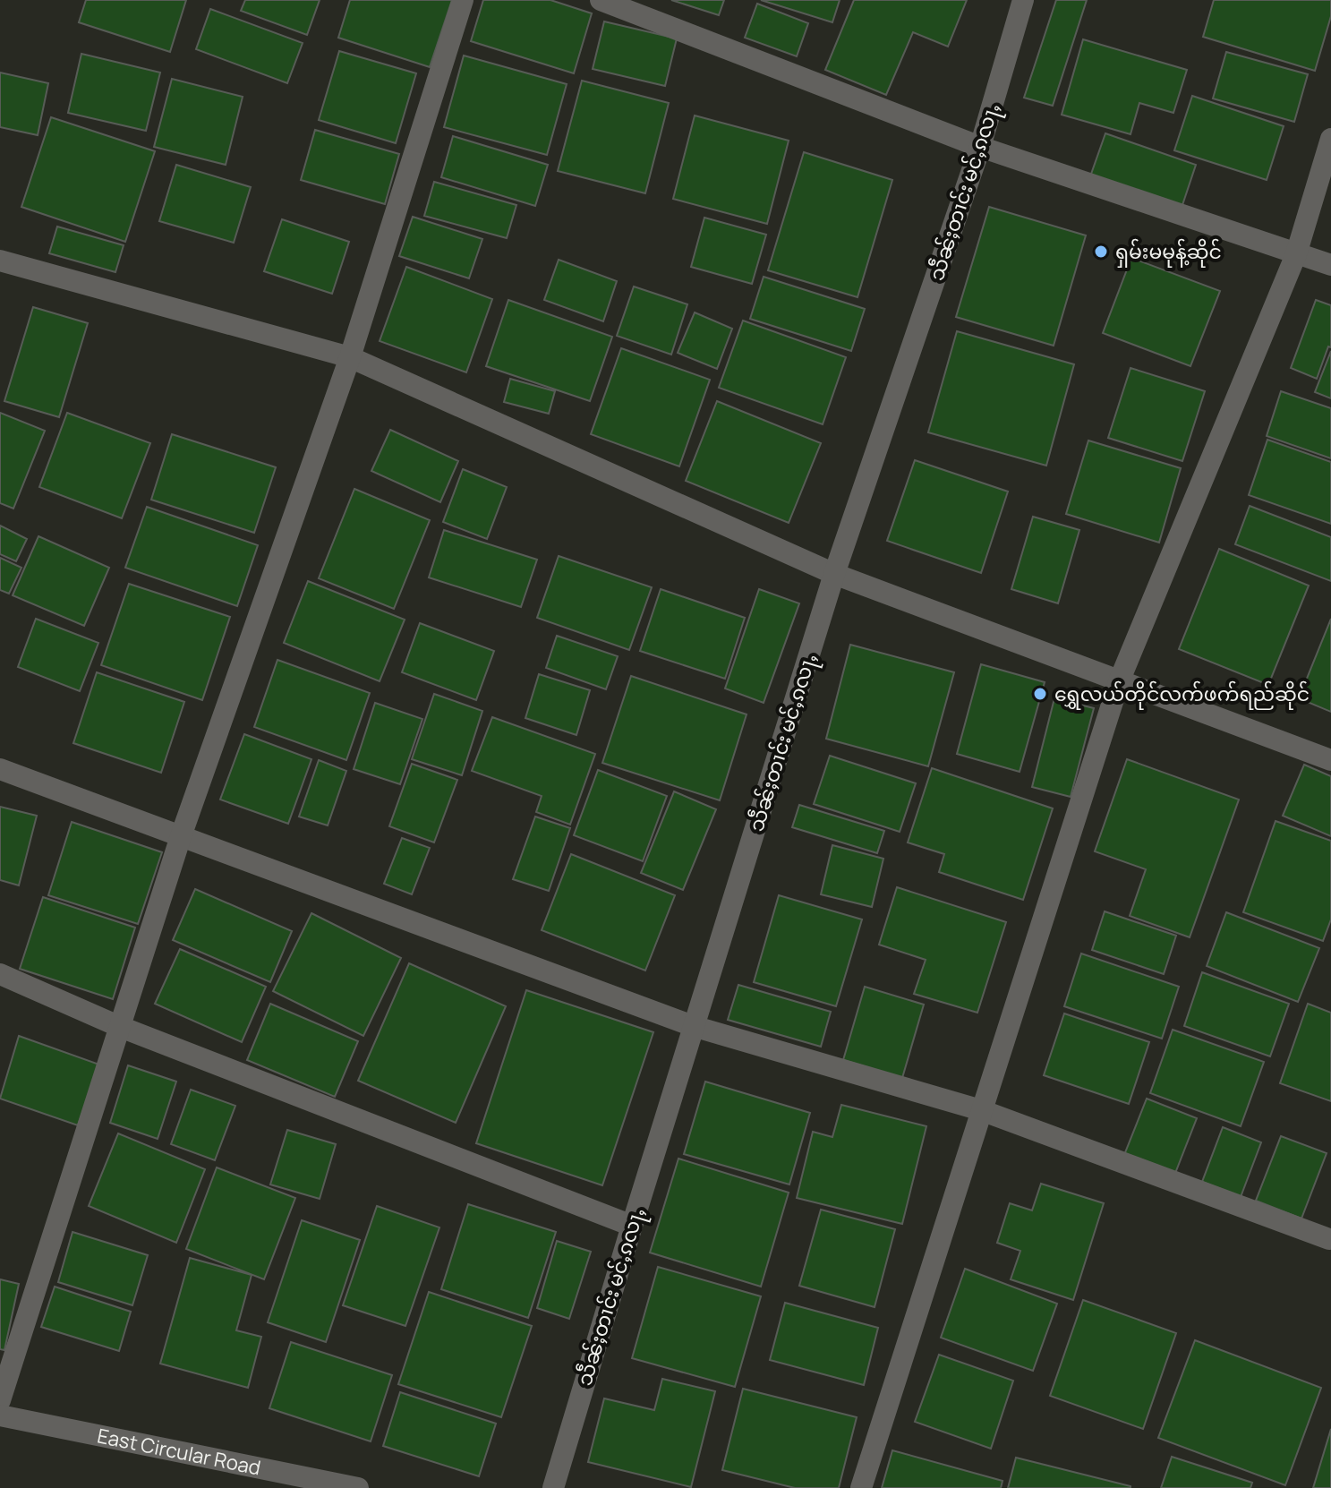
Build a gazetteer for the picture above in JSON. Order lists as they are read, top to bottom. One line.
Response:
{"streets":{"street":["သဵၼ်ႈတၢင်း မင်ႇၵလႃႇ","East Circular Road"]},"places":["ရှမ်းမမုန့်ဆိုင်","ရွှေလယ်တိုင်လက်ဖက်ရည်ဆိုင်"]}
